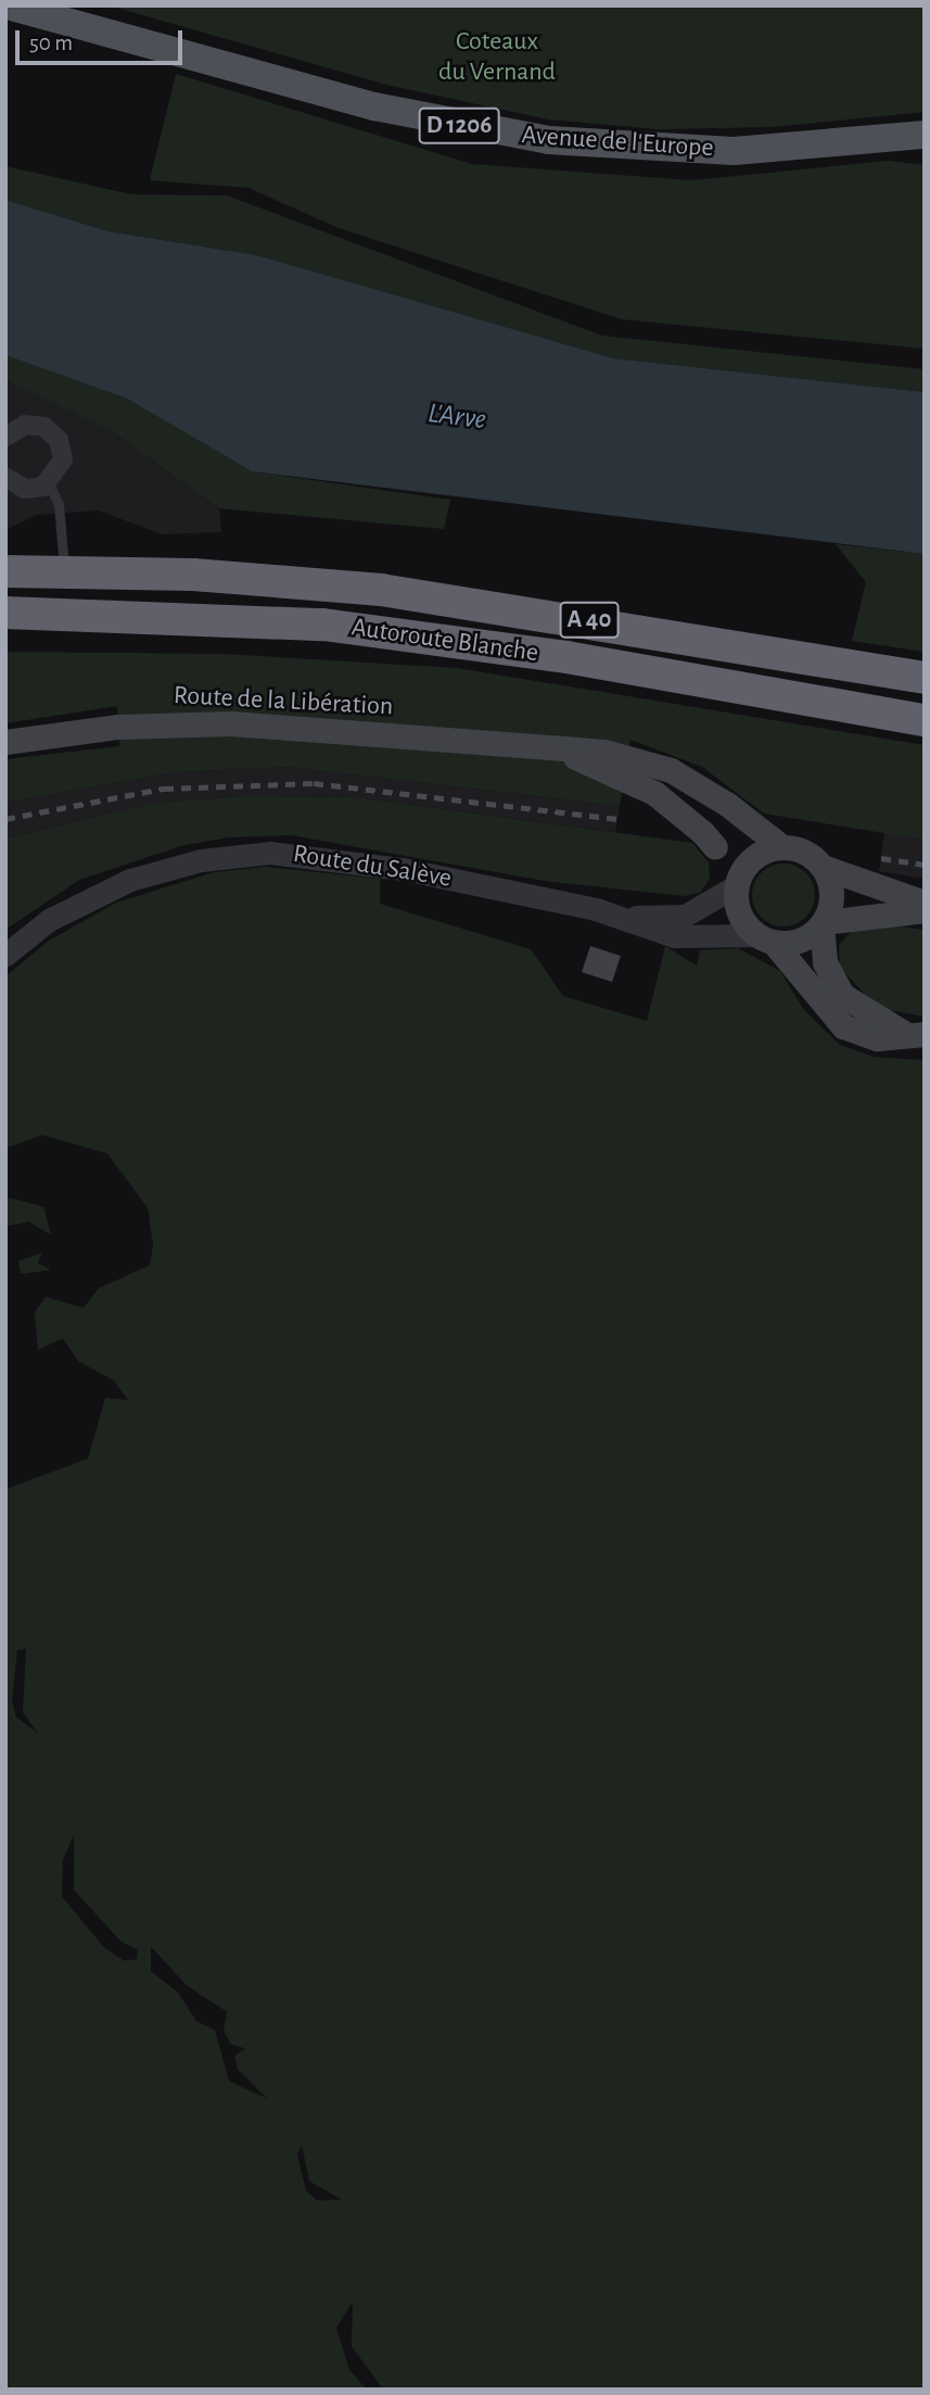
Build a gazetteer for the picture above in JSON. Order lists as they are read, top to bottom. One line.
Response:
{"streets":{"highway":["A 40","Autoroute Blanche"],"main road":["D 1206","Avenue de l'Europe","Route de la Libération"],"street":["Route du Salève"]},"crossings":[["Route de la Libération","Route du Salève"]],"water":["L'Arve"],"parks":["Coteaux du Vernand"],"scale_bar":"50 m"}
